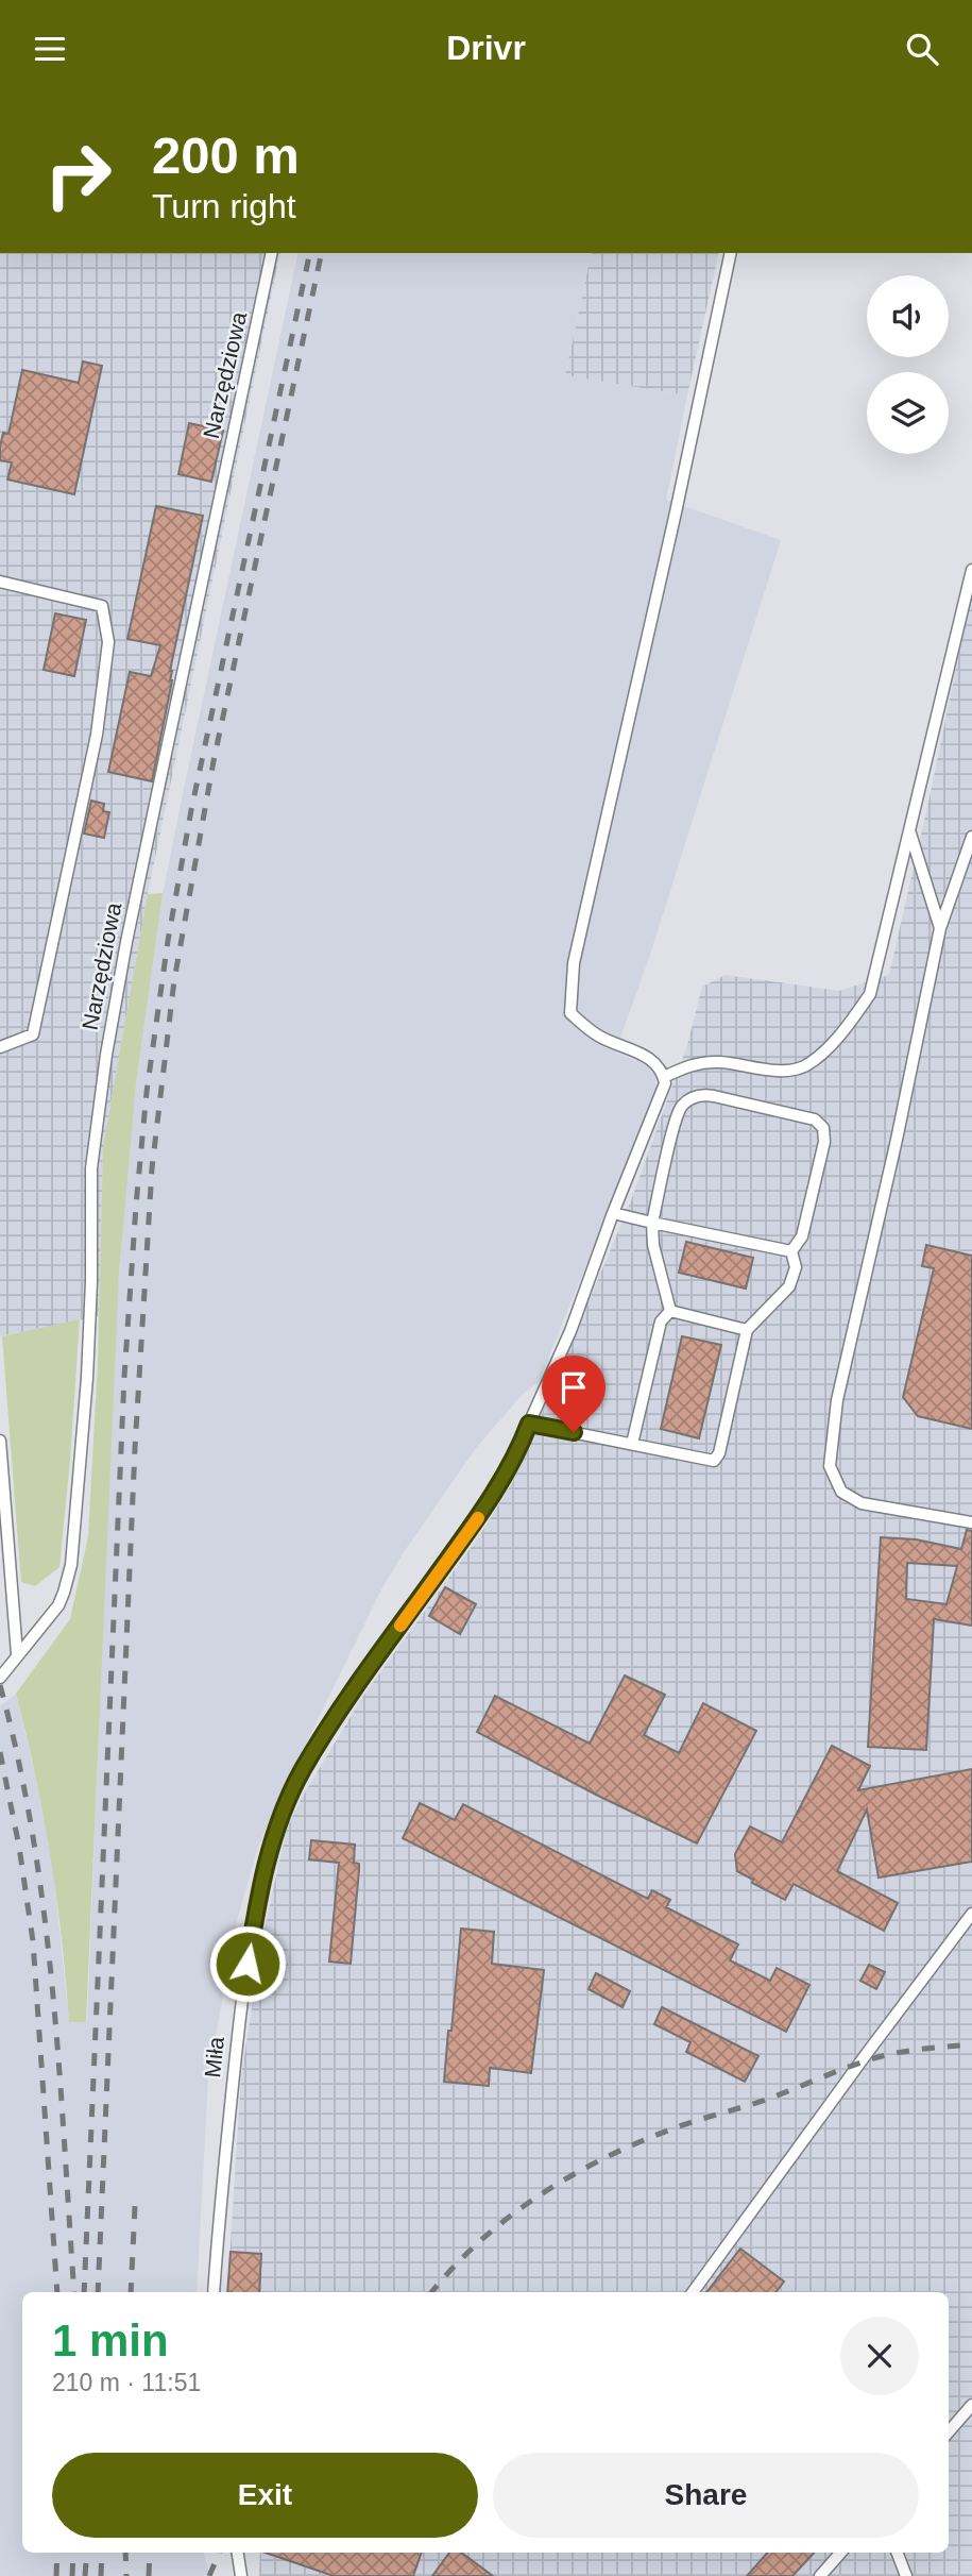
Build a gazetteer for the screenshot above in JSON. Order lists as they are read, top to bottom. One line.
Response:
{"streets":{"lane":["Narzędziowa","Miła"]},"page":{"header":"Drivr","turn":["200 m","Turn right"],"heading":["1 min","210 m · 11:51"],"buttons":["Exit","Share"]}}
